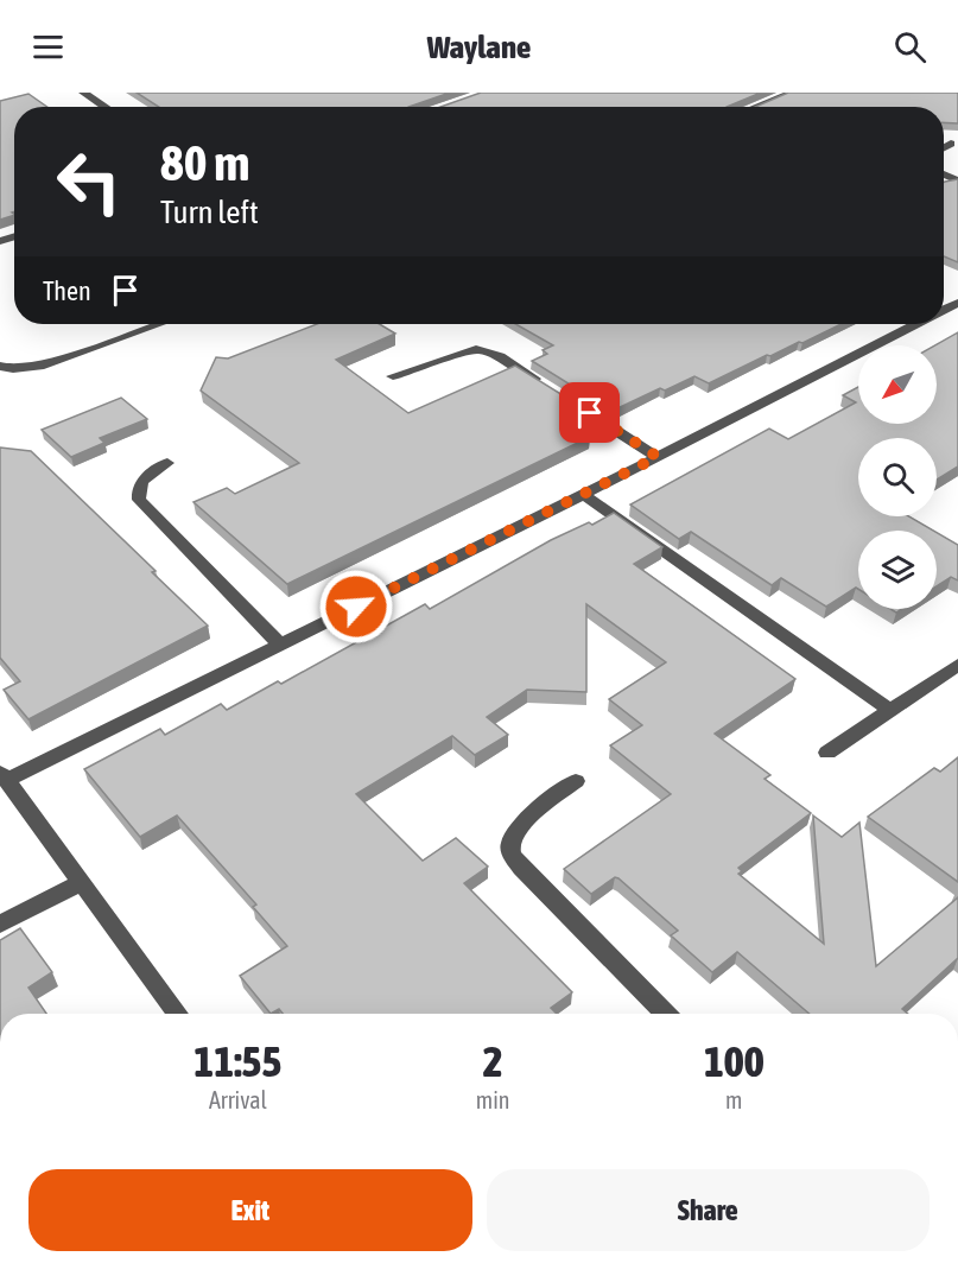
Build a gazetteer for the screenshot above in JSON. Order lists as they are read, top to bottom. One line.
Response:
{"north":"bottom left","page":{"header":"Waylane","turn":["80 m","Turn left"],"then":"Then","eta":["11:55","Arrival","2","min","100","m"],"buttons":["Exit","Share"]}}
